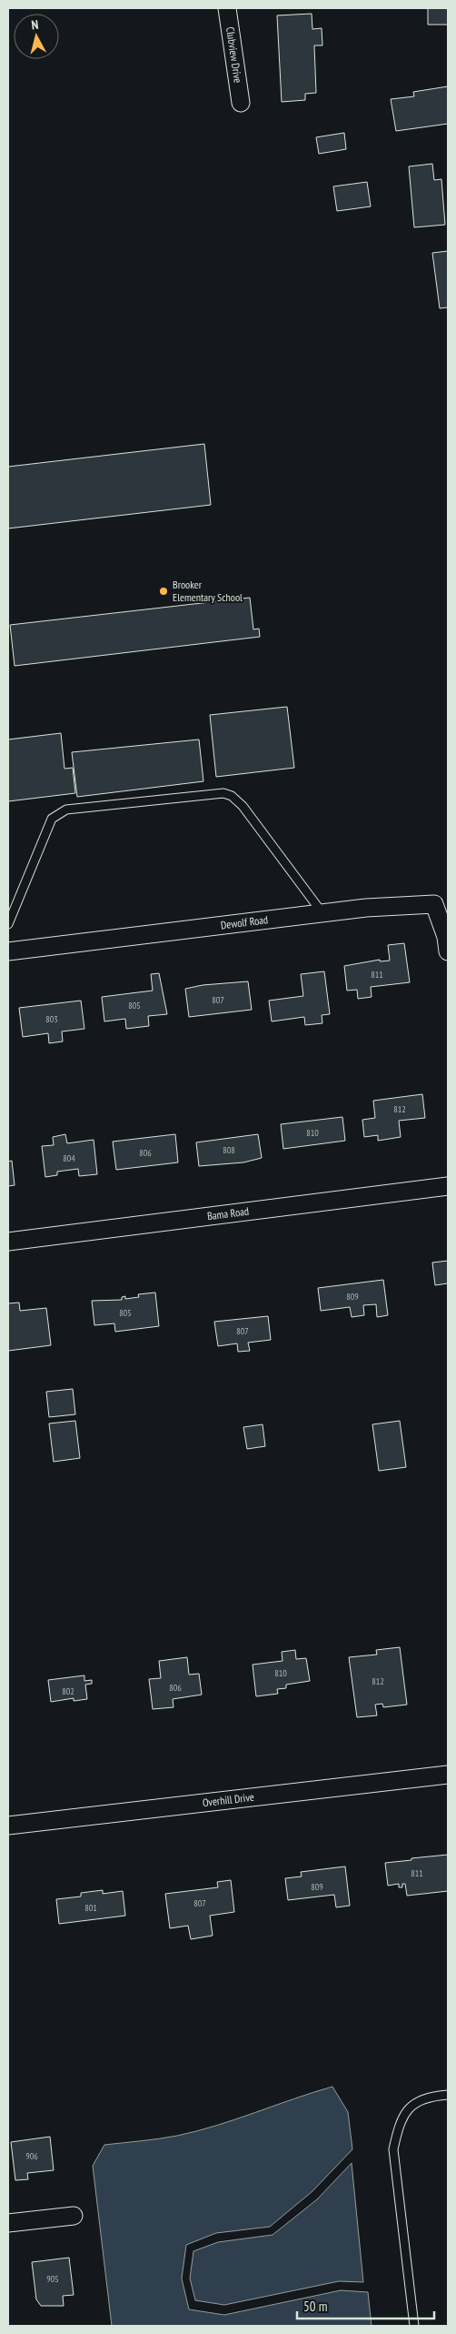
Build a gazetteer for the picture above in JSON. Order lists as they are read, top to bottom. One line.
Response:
{"streets":{"street":["Clubview Drive","Dewolf Road","Bama Road","Overhill Drive"]},"places":["Brooker Elementary School"],"house_numbers":["811","807","805","803","812","810","808","806","804","809","805","807","810","812","806","802","811","809","807","801","906","905"],"scale_bar":"50 m","north":"top"}
